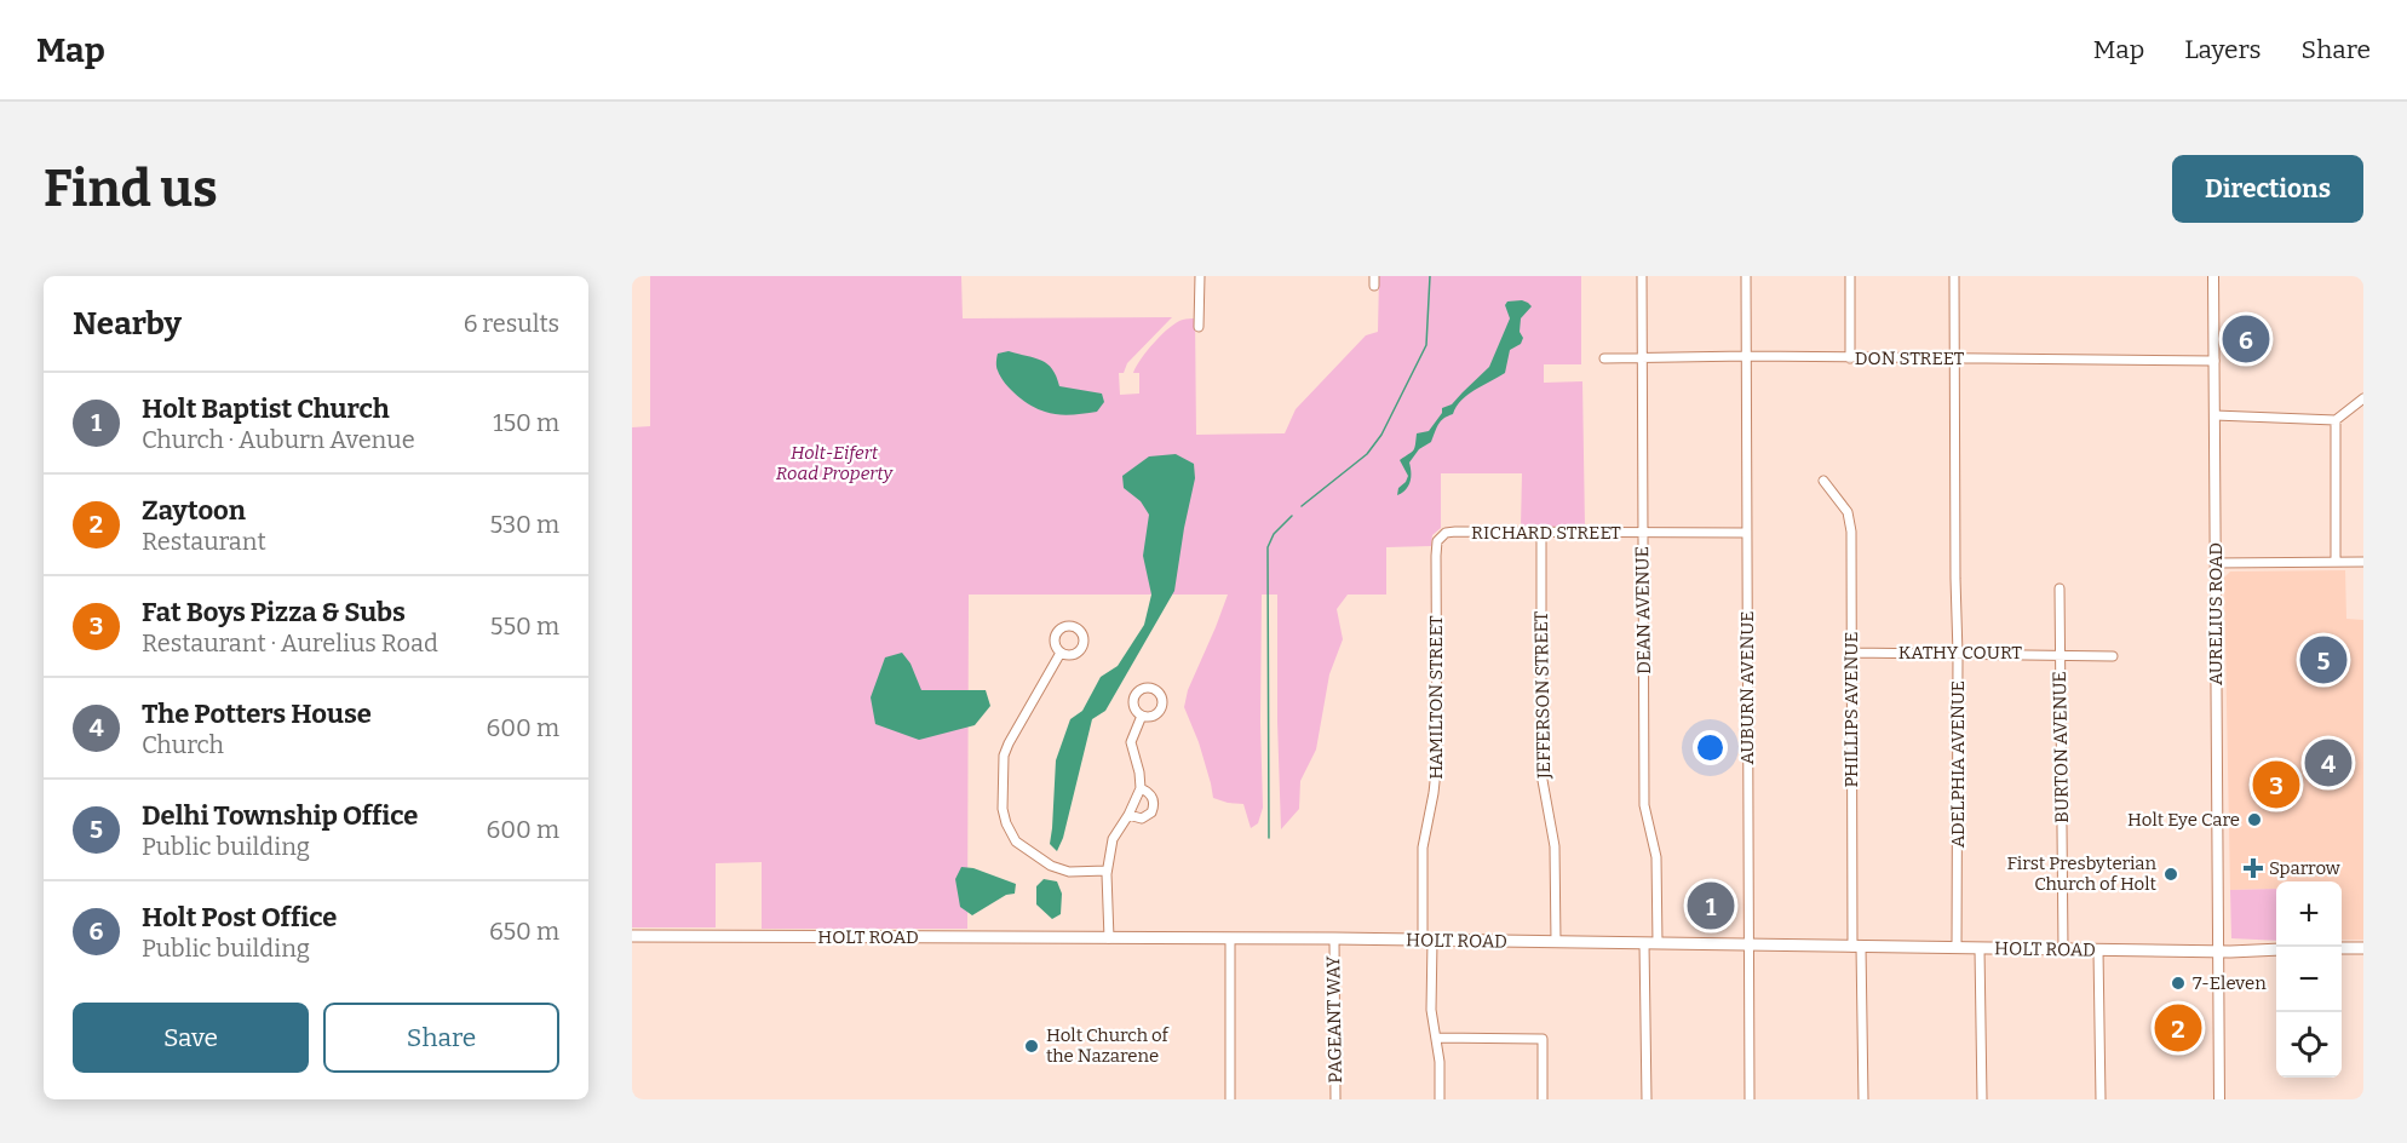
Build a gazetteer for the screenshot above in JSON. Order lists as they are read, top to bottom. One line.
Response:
{"streets":{"main road":["HOLT ROAD"],"street":["DON STREET","RICHARD STREET","DEAN AVENUE","AURELIUS ROAD","KATHY COURT","AUBURN AVENUE","JEFFERSON STREET","HAMILTON STREET","PHILLIPS AVENUE","BURTON AVENUE","ADELPHIA AVENUE","PAGEANT WAY"]},"crossings":[["DON STREET","DEAN AVENUE"],["DON STREET","AURELIUS ROAD"],["DON STREET","AUBURN AVENUE"],["DON STREET","ADELPHIA AVENUE"],["RICHARD STREET","DEAN AVENUE"],["RICHARD STREET","AUBURN AVENUE"],["RICHARD STREET","JEFFERSON STREET"],["RICHARD STREET","HAMILTON STREET"],["DEAN AVENUE","HOLT ROAD"],["AURELIUS ROAD","HOLT ROAD"],["KATHY COURT","PHILLIPS AVENUE"],["KATHY COURT","BURTON AVENUE"],["KATHY COURT","ADELPHIA AVENUE"],["AUBURN AVENUE","HOLT ROAD"],["JEFFERSON STREET","HOLT ROAD"],["HAMILTON STREET","HOLT ROAD"],["PHILLIPS AVENUE","HOLT ROAD"],["BURTON AVENUE","HOLT ROAD"],["ADELPHIA AVENUE","HOLT ROAD"],["HOLT ROAD","PAGEANT WAY"]],"parks":["Holt-Eifert Road Property"],"places":{"other":["Holt Eye Care","First Presbyterian Church of Holt","7-Eleven","Holt Church of the Nazarene"],"health":["Sparrow"]},"page":{"header":"Map","nav":["Map","Layers","Share"],"buttons":["Directions",["Save","Share"]],"title":"Find us","heading":["Nearby","6 results"],"pins":["6","5","4","3","1","2"],"list":[{"mark":"1","name":"Holt Baptist Church","note":"Church · Auburn Avenue","value":"150 m"},{"mark":"2","name":"Zaytoon","note":"Restaurant","value":"530 m"},{"mark":"3","name":"Fat Boys Pizza & Subs","note":"Restaurant · Aurelius Road","value":"550 m"},{"mark":"4","name":"The Potters House","note":"Church","value":"600 m"},{"mark":"5","name":"Delhi Township Office","note":"Public building","value":"600 m"},{"mark":"6","name":"Holt Post Office","note":"Public building","value":"650 m"}],"map_buttons":["+","−"]}}
